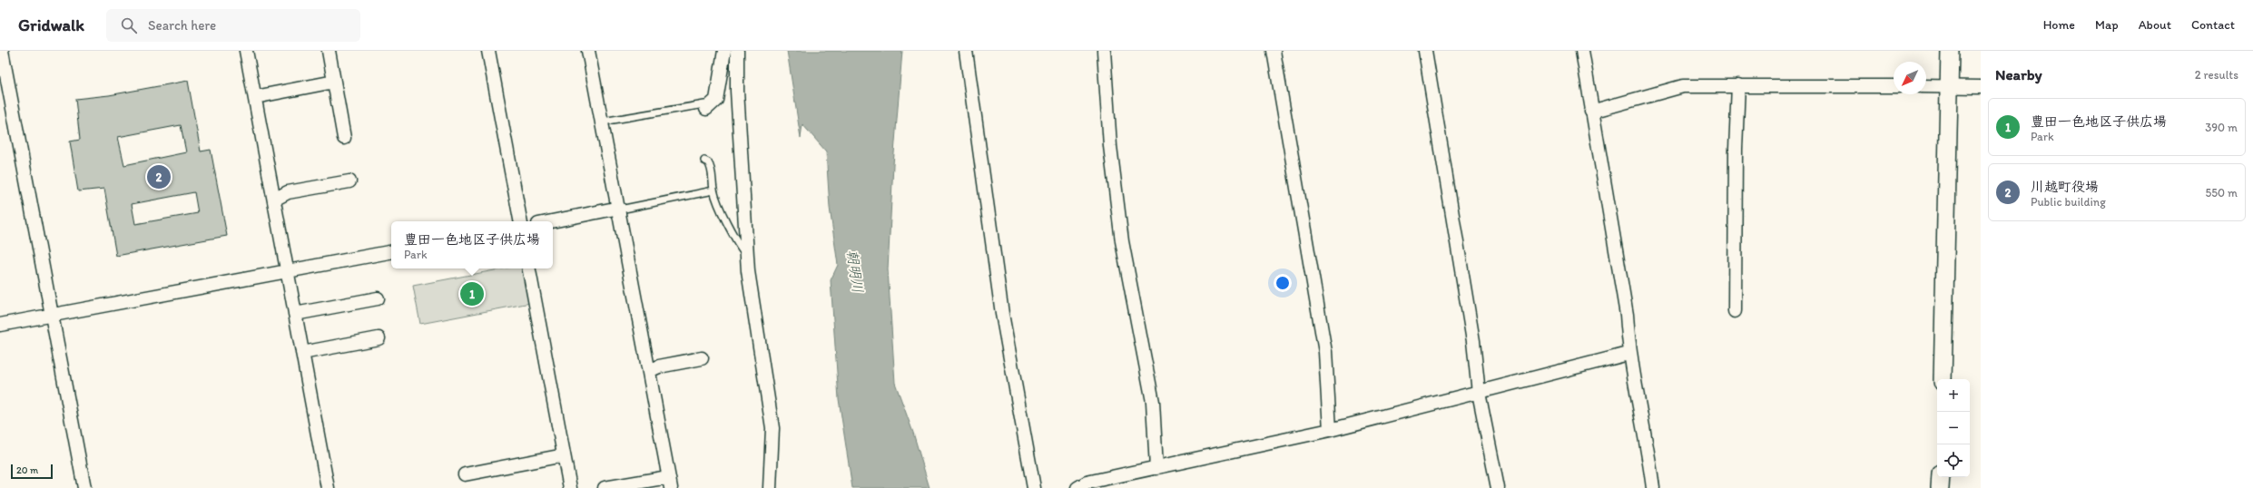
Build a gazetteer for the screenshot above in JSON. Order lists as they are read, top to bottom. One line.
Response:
{"water":["朝明川"],"scale_bar":"20 m","north":"bottom left","page":{"header":"Gridwalk","search":"Search here","nav":["Home","Map","About","Contact"],"heading":["Nearby","2 results"],"list":[{"mark":"1","name":"豊田一色地区子供広場","note":"Park","value":"390 m"},{"mark":"2","name":"川越町役場","note":"Public building","value":"550 m"}],"pins":["2","1"],"popup":["豊田一色地区子供広場","Park"],"map_buttons":["+","−"],"scale":"20 m"}}
